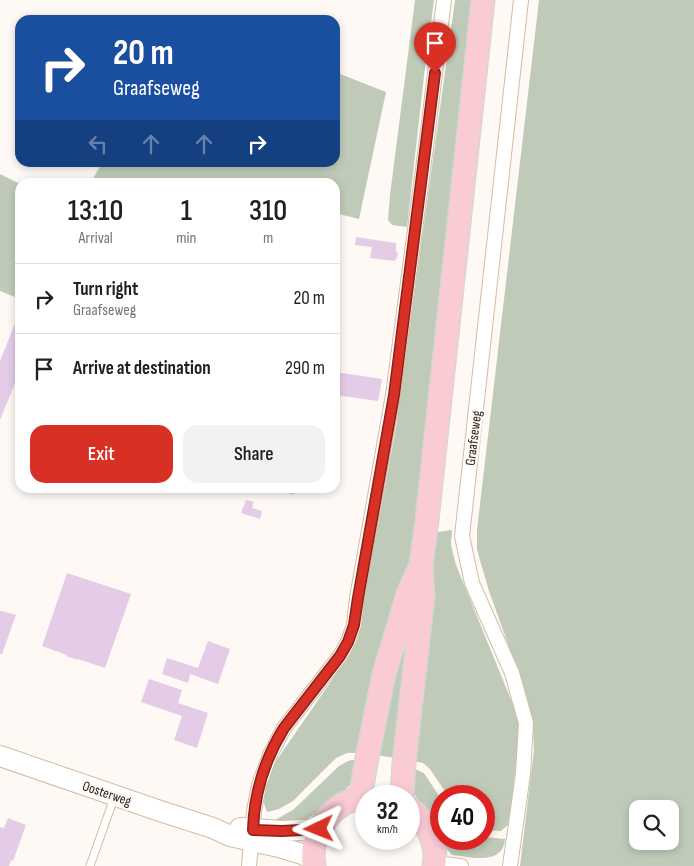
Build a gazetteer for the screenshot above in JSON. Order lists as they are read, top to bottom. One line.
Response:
{"streets":{"street":["Graafseweg","Oosterweg"]},"page":{"turn":["20 m","Graafseweg"],"eta":["13:10","Arrival","1","min","310","m"],"list":[{"name":"Turn right","note":"Graafseweg","value":"20 m"},{"name":"Arrive at destination","value":"290 m"}],"buttons":["Exit","Share"],"speed":"32 km/h","limit":"40"}}
